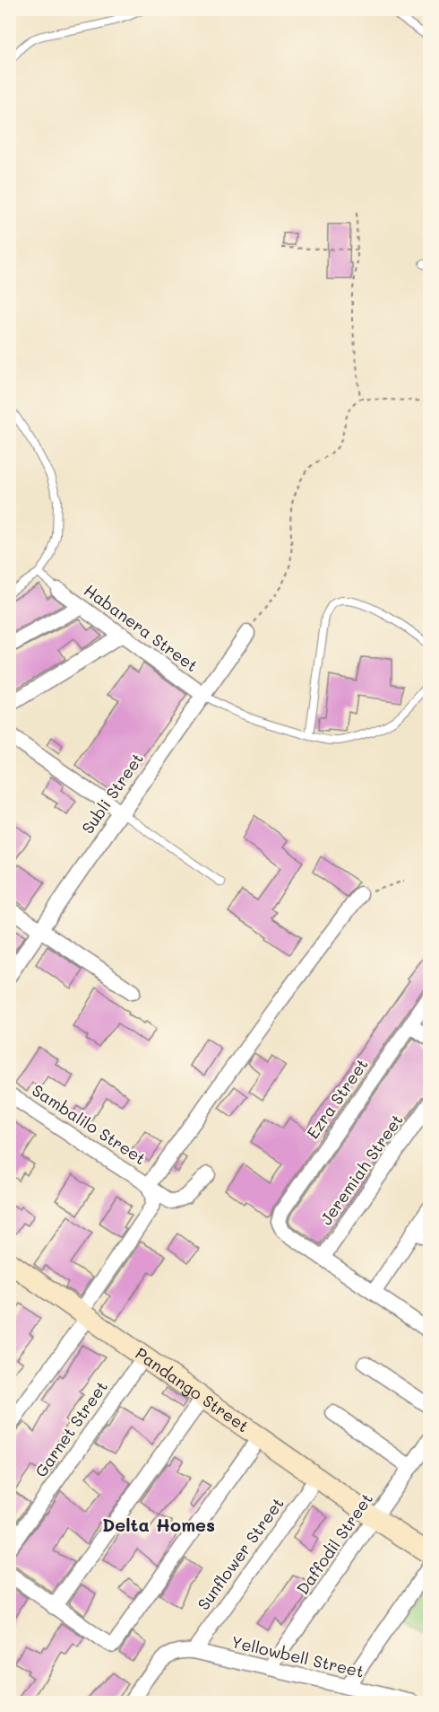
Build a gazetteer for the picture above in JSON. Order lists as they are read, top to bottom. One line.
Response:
{"streets":{"street":["Habanera Street","Subli Street","Ezra Street","Sambalilo Street","Jeremiah Street","Pandango Street","Garnet Street","Daffodil Street","Sunflower Street","Yellowbell Street"]},"crossings":[["Habanera Street","Subli Street"],["Ezra Street","Jeremiah Street"],["Pandango Street","Garnet Street"],["Pandango Street","Daffodil Street"],["Pandango Street","Sunflower Street"],["Daffodil Street","Yellowbell Street"],["Sunflower Street","Yellowbell Street"]],"districts":["Delta Homes"]}
